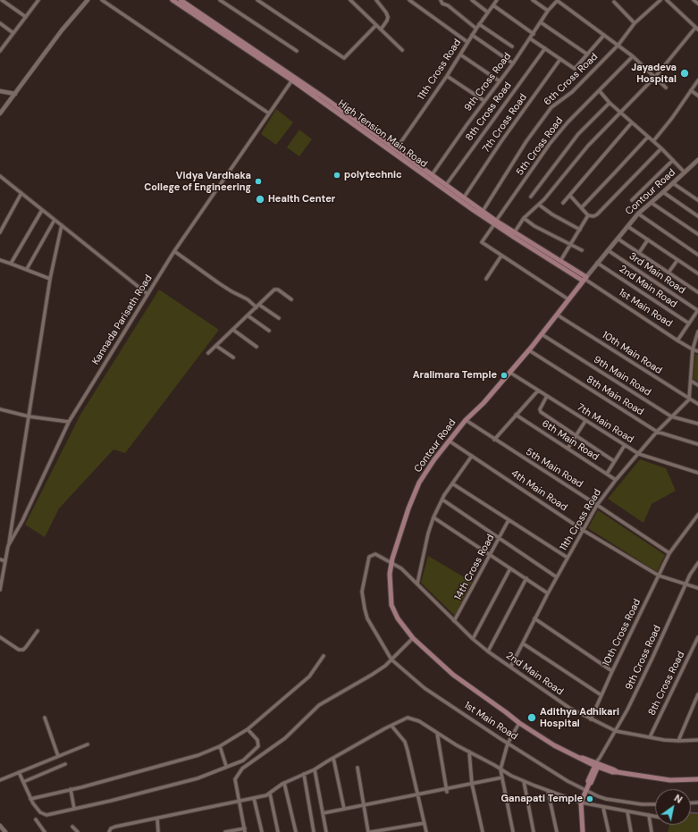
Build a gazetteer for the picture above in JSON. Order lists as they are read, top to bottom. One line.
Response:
{"streets":{"main road":["High Tension Main Road","Contour Road"],"street":["11th Cross Road","6th Cross Road","9th Cross Road","8th Cross Road","7th Cross Road","5th Cross Road","3rd Main Road","2nd Main Road","1st Main Road","Kannada Parisath Road","10th Main Road","9th Main Road","8th Main Road","7th Main Road","6th Main Road","5th Main Road","4th Main Road","14th Cross Road","10th Cross Road"]},"crossings":[["11th Cross Road","2nd Main Road"],["11th Cross Road","10th Main Road"],["11th Cross Road","9th Main Road"],["11th Cross Road","8th Main Road"],["11th Cross Road","7th Main Road"],["11th Cross Road","6th Main Road"],["11th Cross Road","5th Main Road"],["11th Cross Road","4th Main Road"],["6th Cross Road","High Tension Main Road"],["9th Cross Road","Contour Road"],["9th Cross Road","2nd Main Road"],["9th Cross Road","4th Main Road"],["8th Cross Road","2nd Main Road"],["High Tension Main Road","5th Cross Road"],["High Tension Main Road","Contour Road"],["High Tension Main Road","1st Main Road"],["High Tension Main Road","Kannada Parisath Road"],["Contour Road","3rd Main Road"],["Contour Road","2nd Main Road"],["Contour Road","1st Main Road"],["Contour Road","10th Main Road"],["Contour Road","9th Main Road"],["Contour Road","8th Main Road"],["Contour Road","7th Main Road"],["Contour Road","5th Main Road"],["Contour Road","4th Main Road"],["2nd Main Road","1st Main Road"],["2nd Main Road","14th Cross Road"],["2nd Main Road","10th Cross Road"],["5th Main Road","10th Cross Road"],["4th Main Road","10th Cross Road"]],"places":["Jayadeva Hospital","polytechnic","Vidya Vardhaka College of Engineering","Health Center","Aralimara Temple","Adithya Adhikari Hospital","Ganapati Temple"],"north":"top right"}
